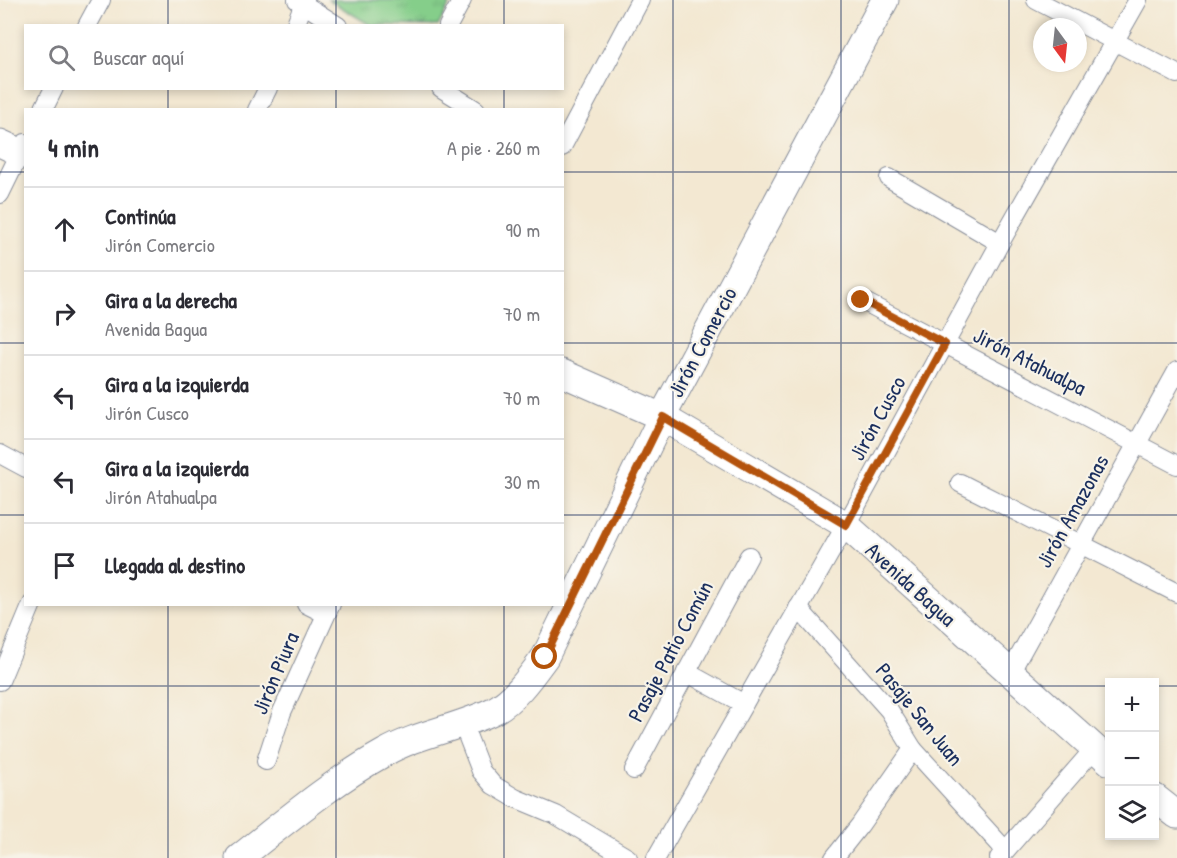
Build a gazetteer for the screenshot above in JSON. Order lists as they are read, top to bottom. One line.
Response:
{"streets":{"main road":["Jirón Comercio","Avenida Bagua"],"street":["Jirón Atahualpa","Jirón Cusco","Jirón Amazonas","Pasaje Patio Común","Jirón Piura","Pasaje San Juan"]},"crossings":[["Jirón Comercio","Avenida Bagua"],["Jirón Atahualpa","Jirón Cusco"],["Jirón Atahualpa","Jirón Amazonas"],["Jirón Cusco","Avenida Bagua"],["Jirón Cusco","Pasaje San Juan"],["Jirón Amazonas","Avenida Bagua"]],"north":"bottom","page":{"search":"Buscar aquí","heading":["4 min","A pie · 260 m"],"list":[["Continúa","Jirón Comercio","90 m"],["Gira a la derecha","Avenida Bagua","70 m"],["Gira a la izquierda","Jirón Cusco","70 m"],["Gira a la izquierda","Jirón Atahualpa","30 m"],"Llegada al destino"],"map_buttons":["+","−"]}}
